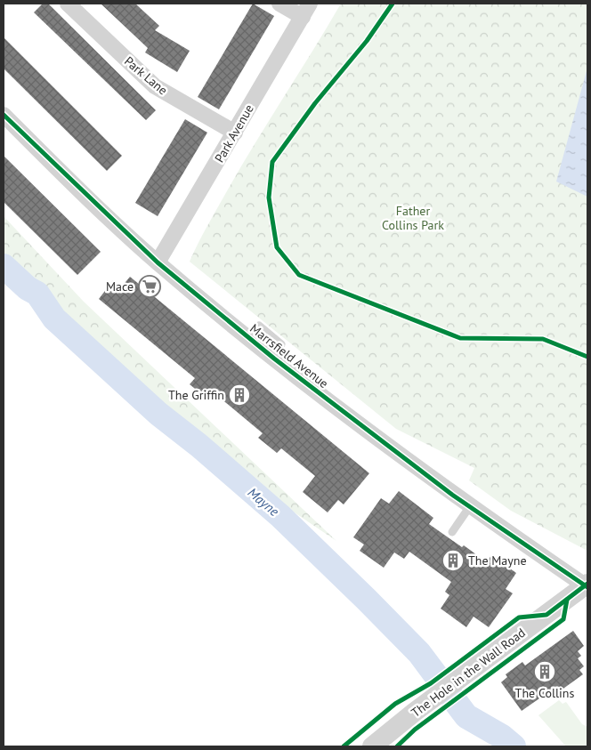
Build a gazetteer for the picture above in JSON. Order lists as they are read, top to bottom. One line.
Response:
{"streets":{"street":["Park Lane","Park Avenue","Marrsfield Avenue","The Hole in the Wall Road"]},"crossings":[["Park Lane","Park Avenue"],["Park Avenue","Marrsfield Avenue"],["Marrsfield Avenue","The Hole in the Wall Road"]],"water":["Mayne"],"parks":["Father Collins Park"],"places":{"supermarket":["Mace"],"building":["The Griffin","The Mayne","The Collins"]}}
